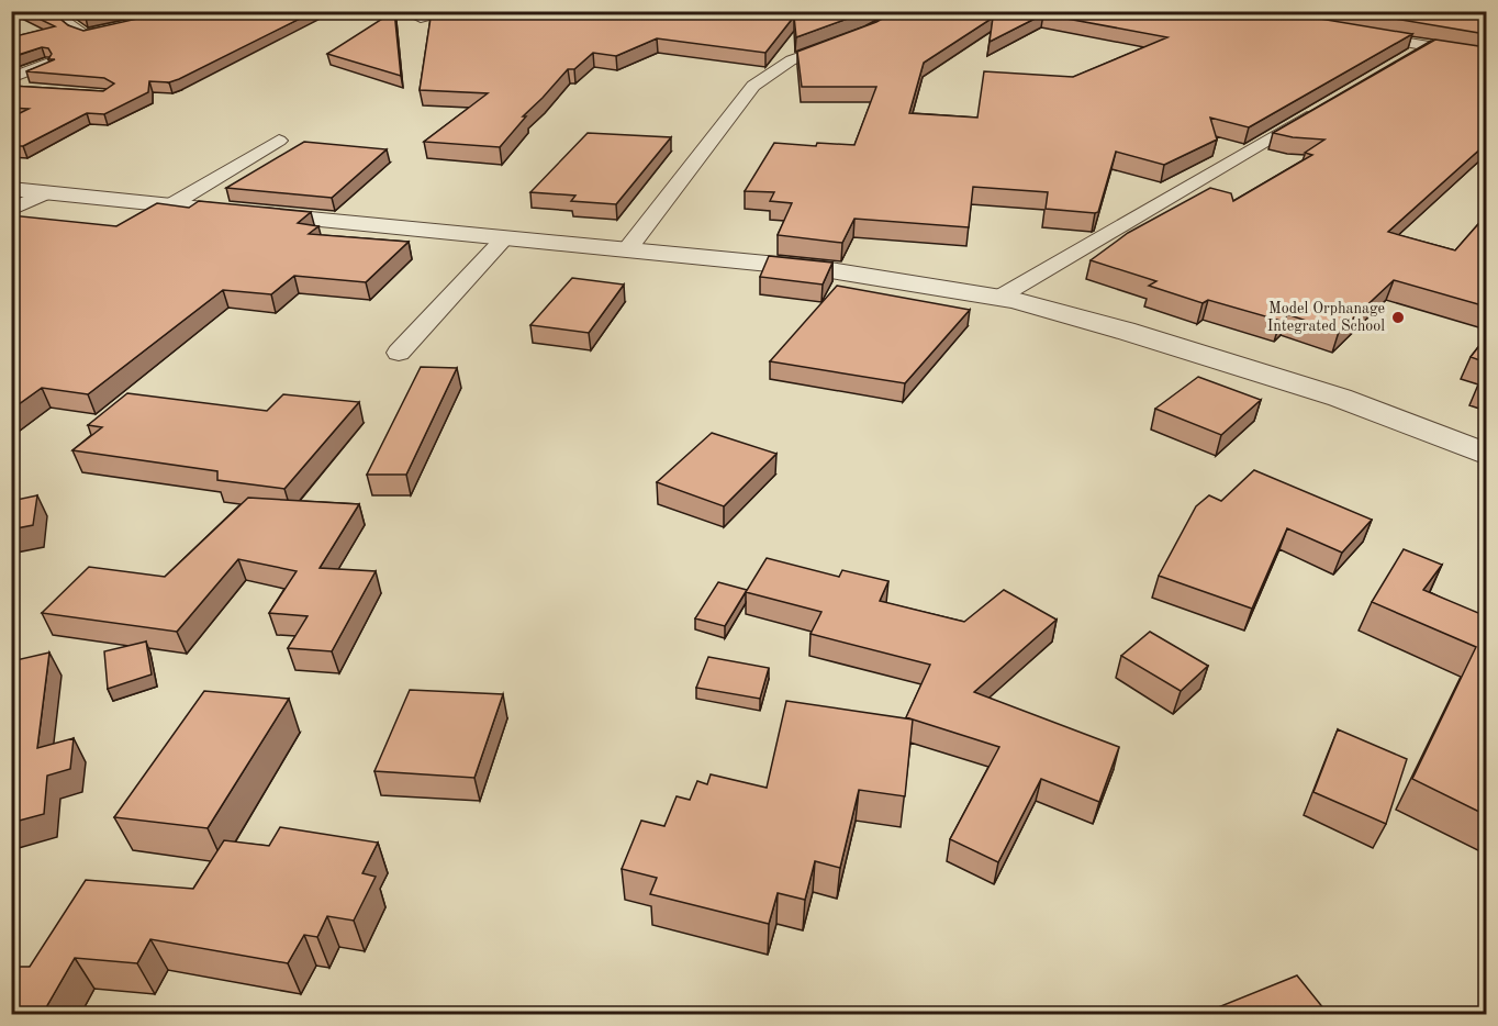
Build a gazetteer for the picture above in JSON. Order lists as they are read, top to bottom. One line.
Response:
{"places":["Model Orphanage Integrated School"]}
